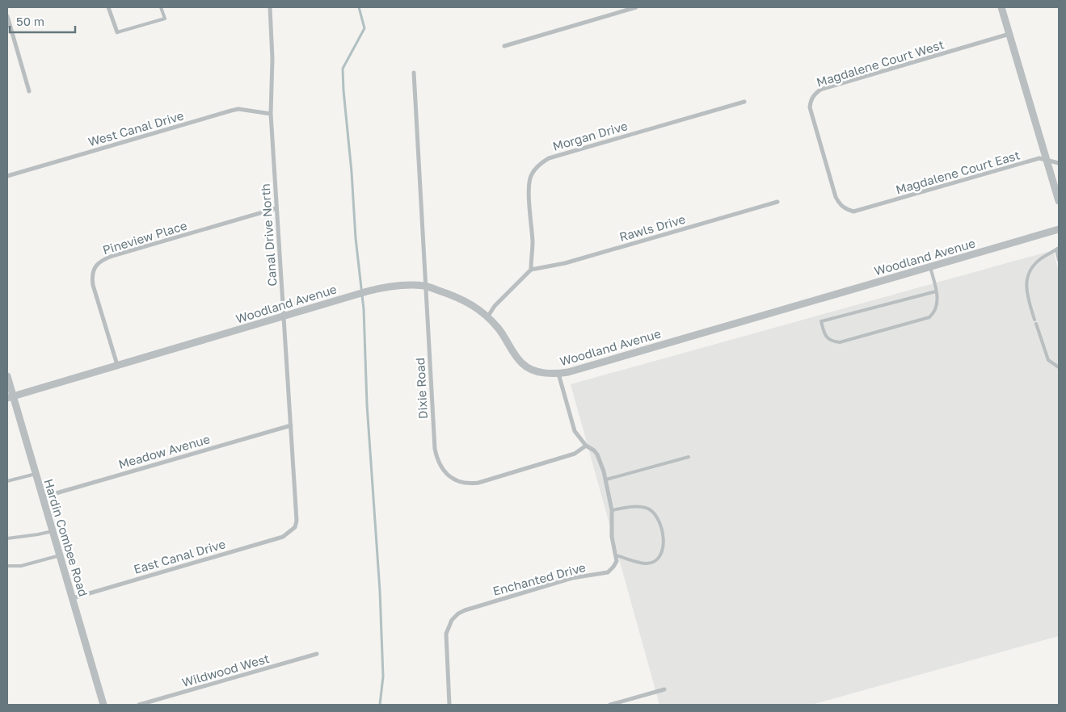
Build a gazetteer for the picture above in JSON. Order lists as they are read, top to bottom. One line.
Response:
{"streets":{"street":["Magdalene Court West","West Canal Drive","Morgan Drive","Magdalene Court East","Rawls Drive","Canal Drive North","Pineview Place","Woodland Avenue","Dixie Road","Meadow Avenue","Hardin Combee Road","East Canal Drive","Enchanted Drive","Wildwood West"]},"crossings":[["Magdalene Court West","Magdalene Court East"],["West Canal Drive","Canal Drive North"],["Morgan Drive","Rawls Drive"],["Canal Drive North","Pineview Place"],["Canal Drive North","Woodland Avenue"],["Canal Drive North","Meadow Avenue"],["Canal Drive North","East Canal Drive"],["Pineview Place","Woodland Avenue"],["Woodland Avenue","Dixie Road"],["Woodland Avenue","Hardin Combee Road"],["Meadow Avenue","Hardin Combee Road"],["Hardin Combee Road","East Canal Drive"]],"scale_bar":"50 m"}
